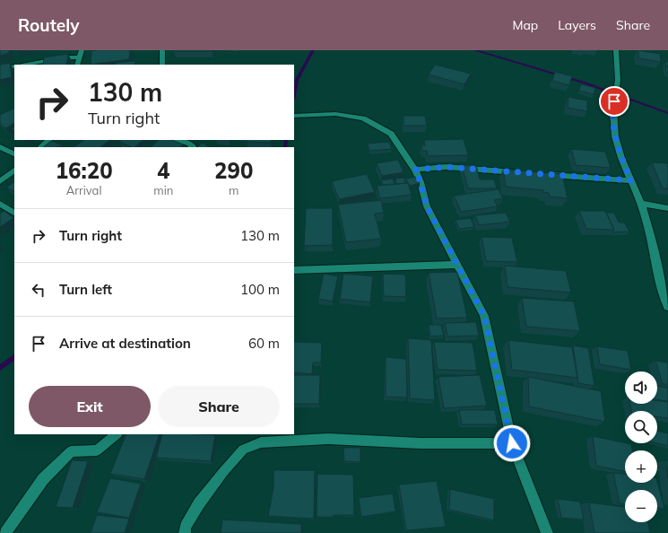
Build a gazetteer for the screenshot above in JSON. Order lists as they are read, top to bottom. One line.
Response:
{"page":{"header":"Routely","nav":["Map","Layers","Share"],"turn":["130 m","Turn right"],"eta":["16:20","Arrival","4","min","290","m"],"list":[{"name":"Turn right","value":"130 m"},{"name":"Turn left","value":"100 m"},{"name":"Arrive at destination","value":"60 m"}],"map_buttons":["+","−"],"buttons":["Exit","Share"]}}
